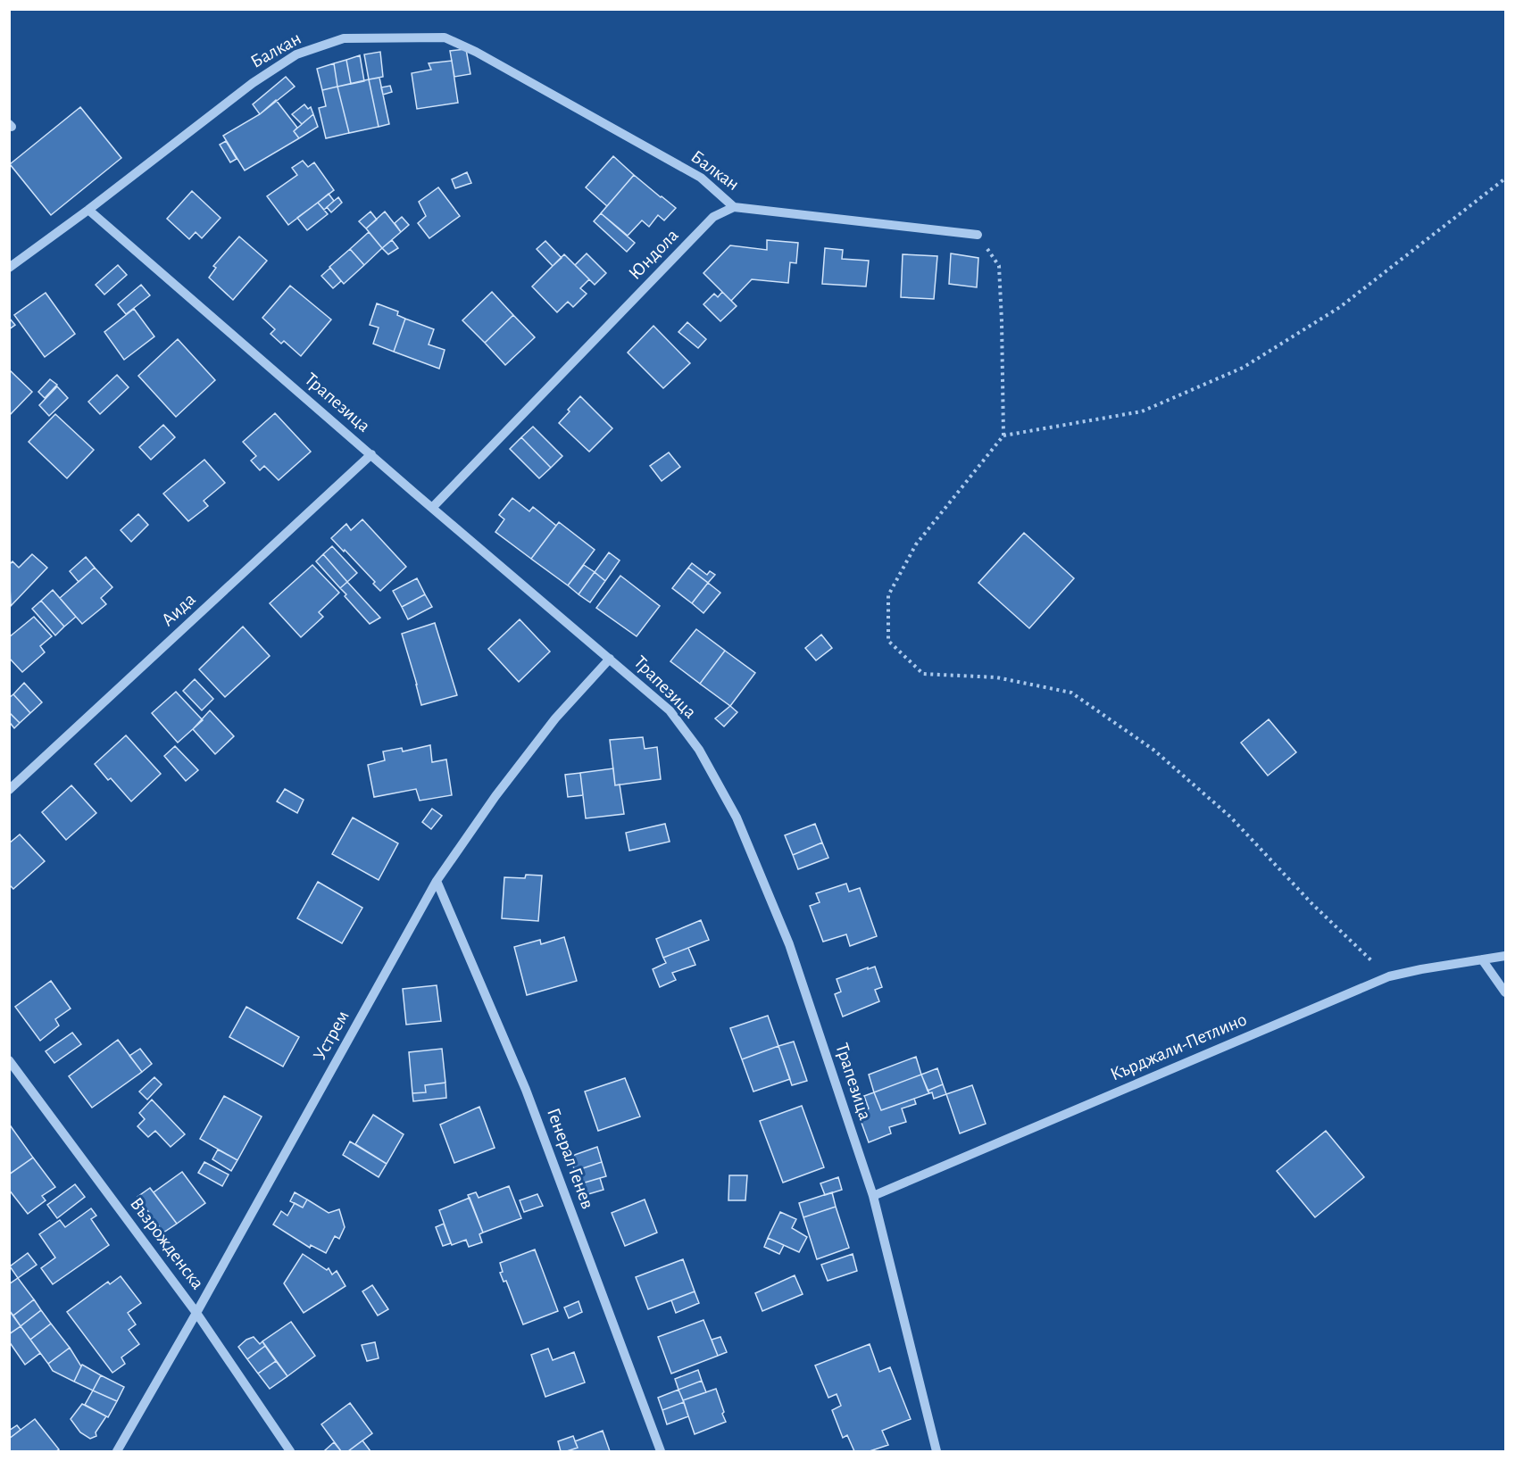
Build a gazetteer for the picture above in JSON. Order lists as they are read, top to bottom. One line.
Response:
{"streets":{"street":["Балкан","Юндола","Трапезица","Аида","Устрем","Кърджали-Петлино","Генерал Генев","Възрожденска"]},"crossings":[["Балкан","Юндола"],["Балкан","Трапезица"],["Юндола","Трапезица"],["Трапезица","Аида"],["Трапезица","Устрем"],["Трапезица","Кърджали-Петлино"],["Устрем","Генерал Генев"],["Устрем","Възрожденска"]]}
